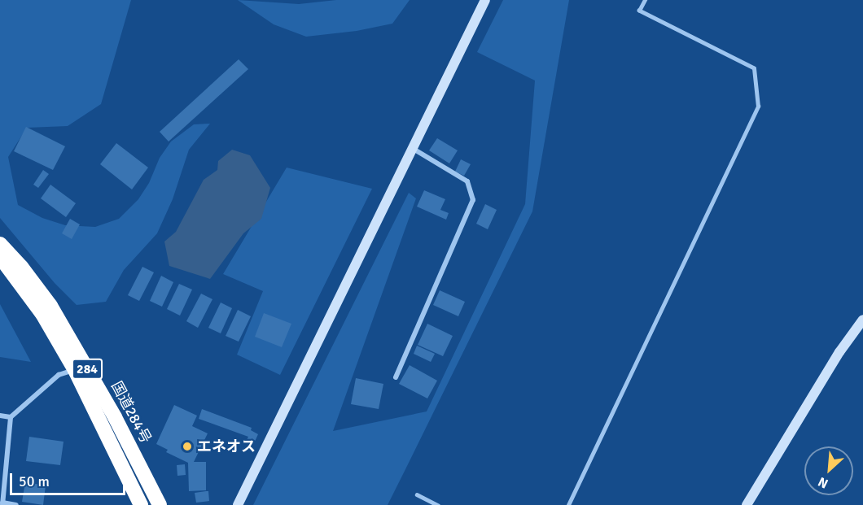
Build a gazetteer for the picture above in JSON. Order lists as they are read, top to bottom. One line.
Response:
{"streets":{"highway":["284","国道284号"]},"places":["エネオス"],"scale_bar":"50 m","north":"bottom left"}
